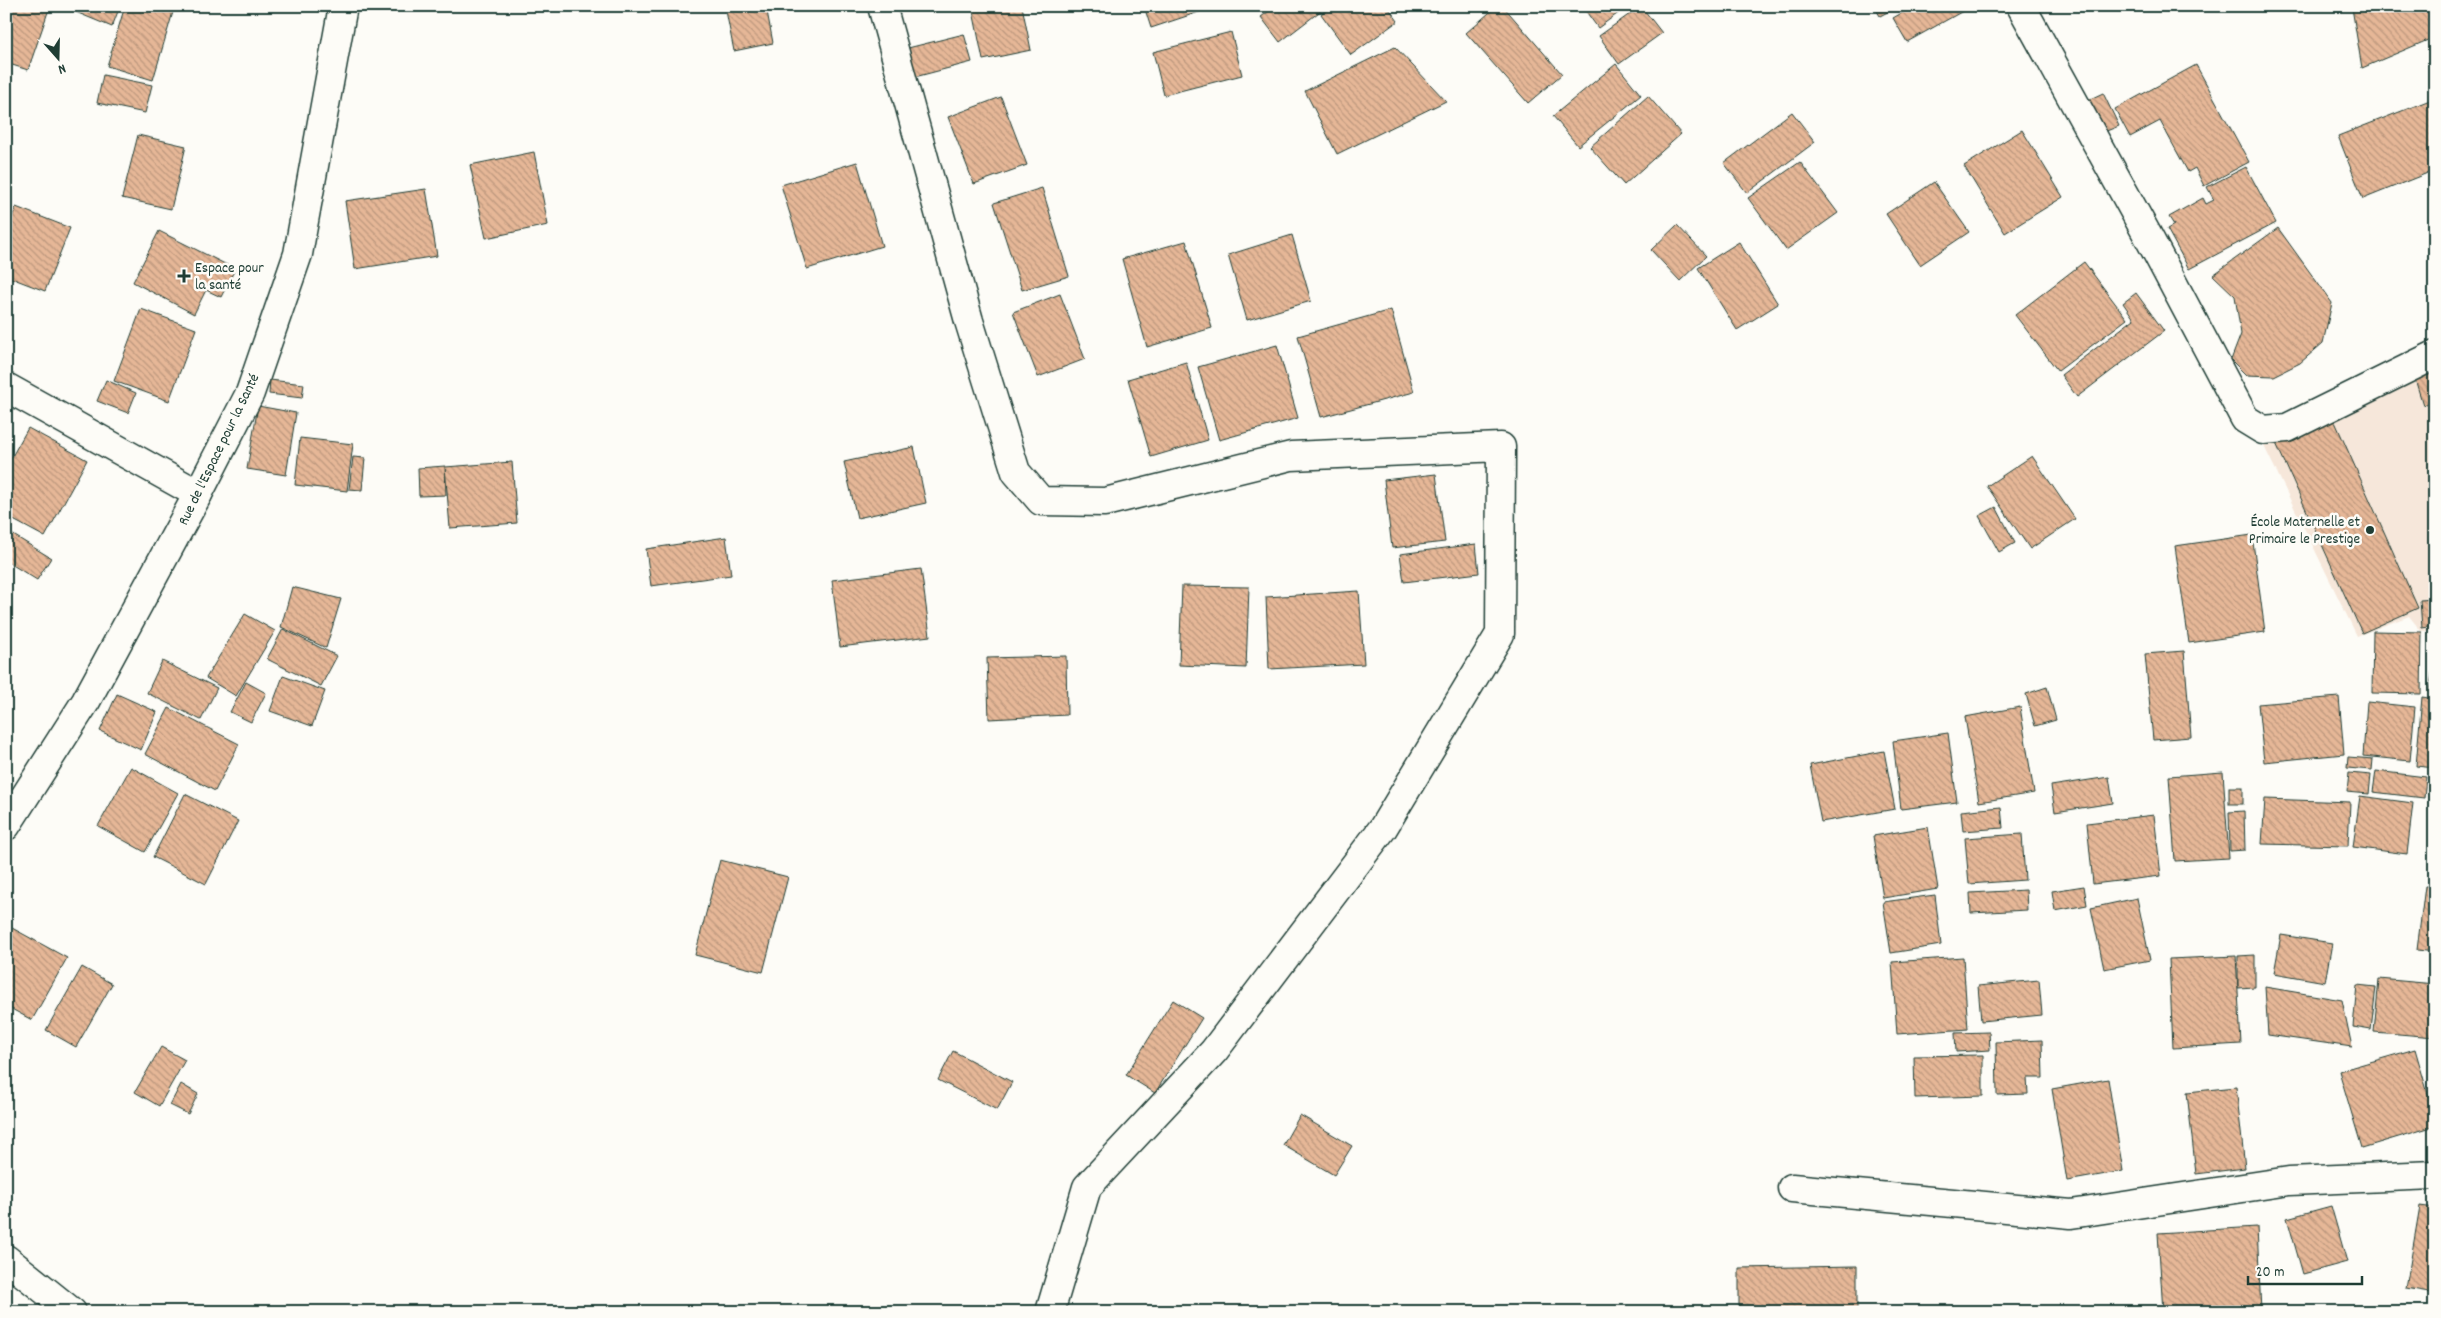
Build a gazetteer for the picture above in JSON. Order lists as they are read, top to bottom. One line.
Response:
{"streets":{"street":["Rue de l'Espace pour la Santé"]},"places":{"health":["Espace pour la santé"],"other":["École Maternelle et Primaire le Prestige"]},"scale_bar":"20 m","north":"bottom"}
